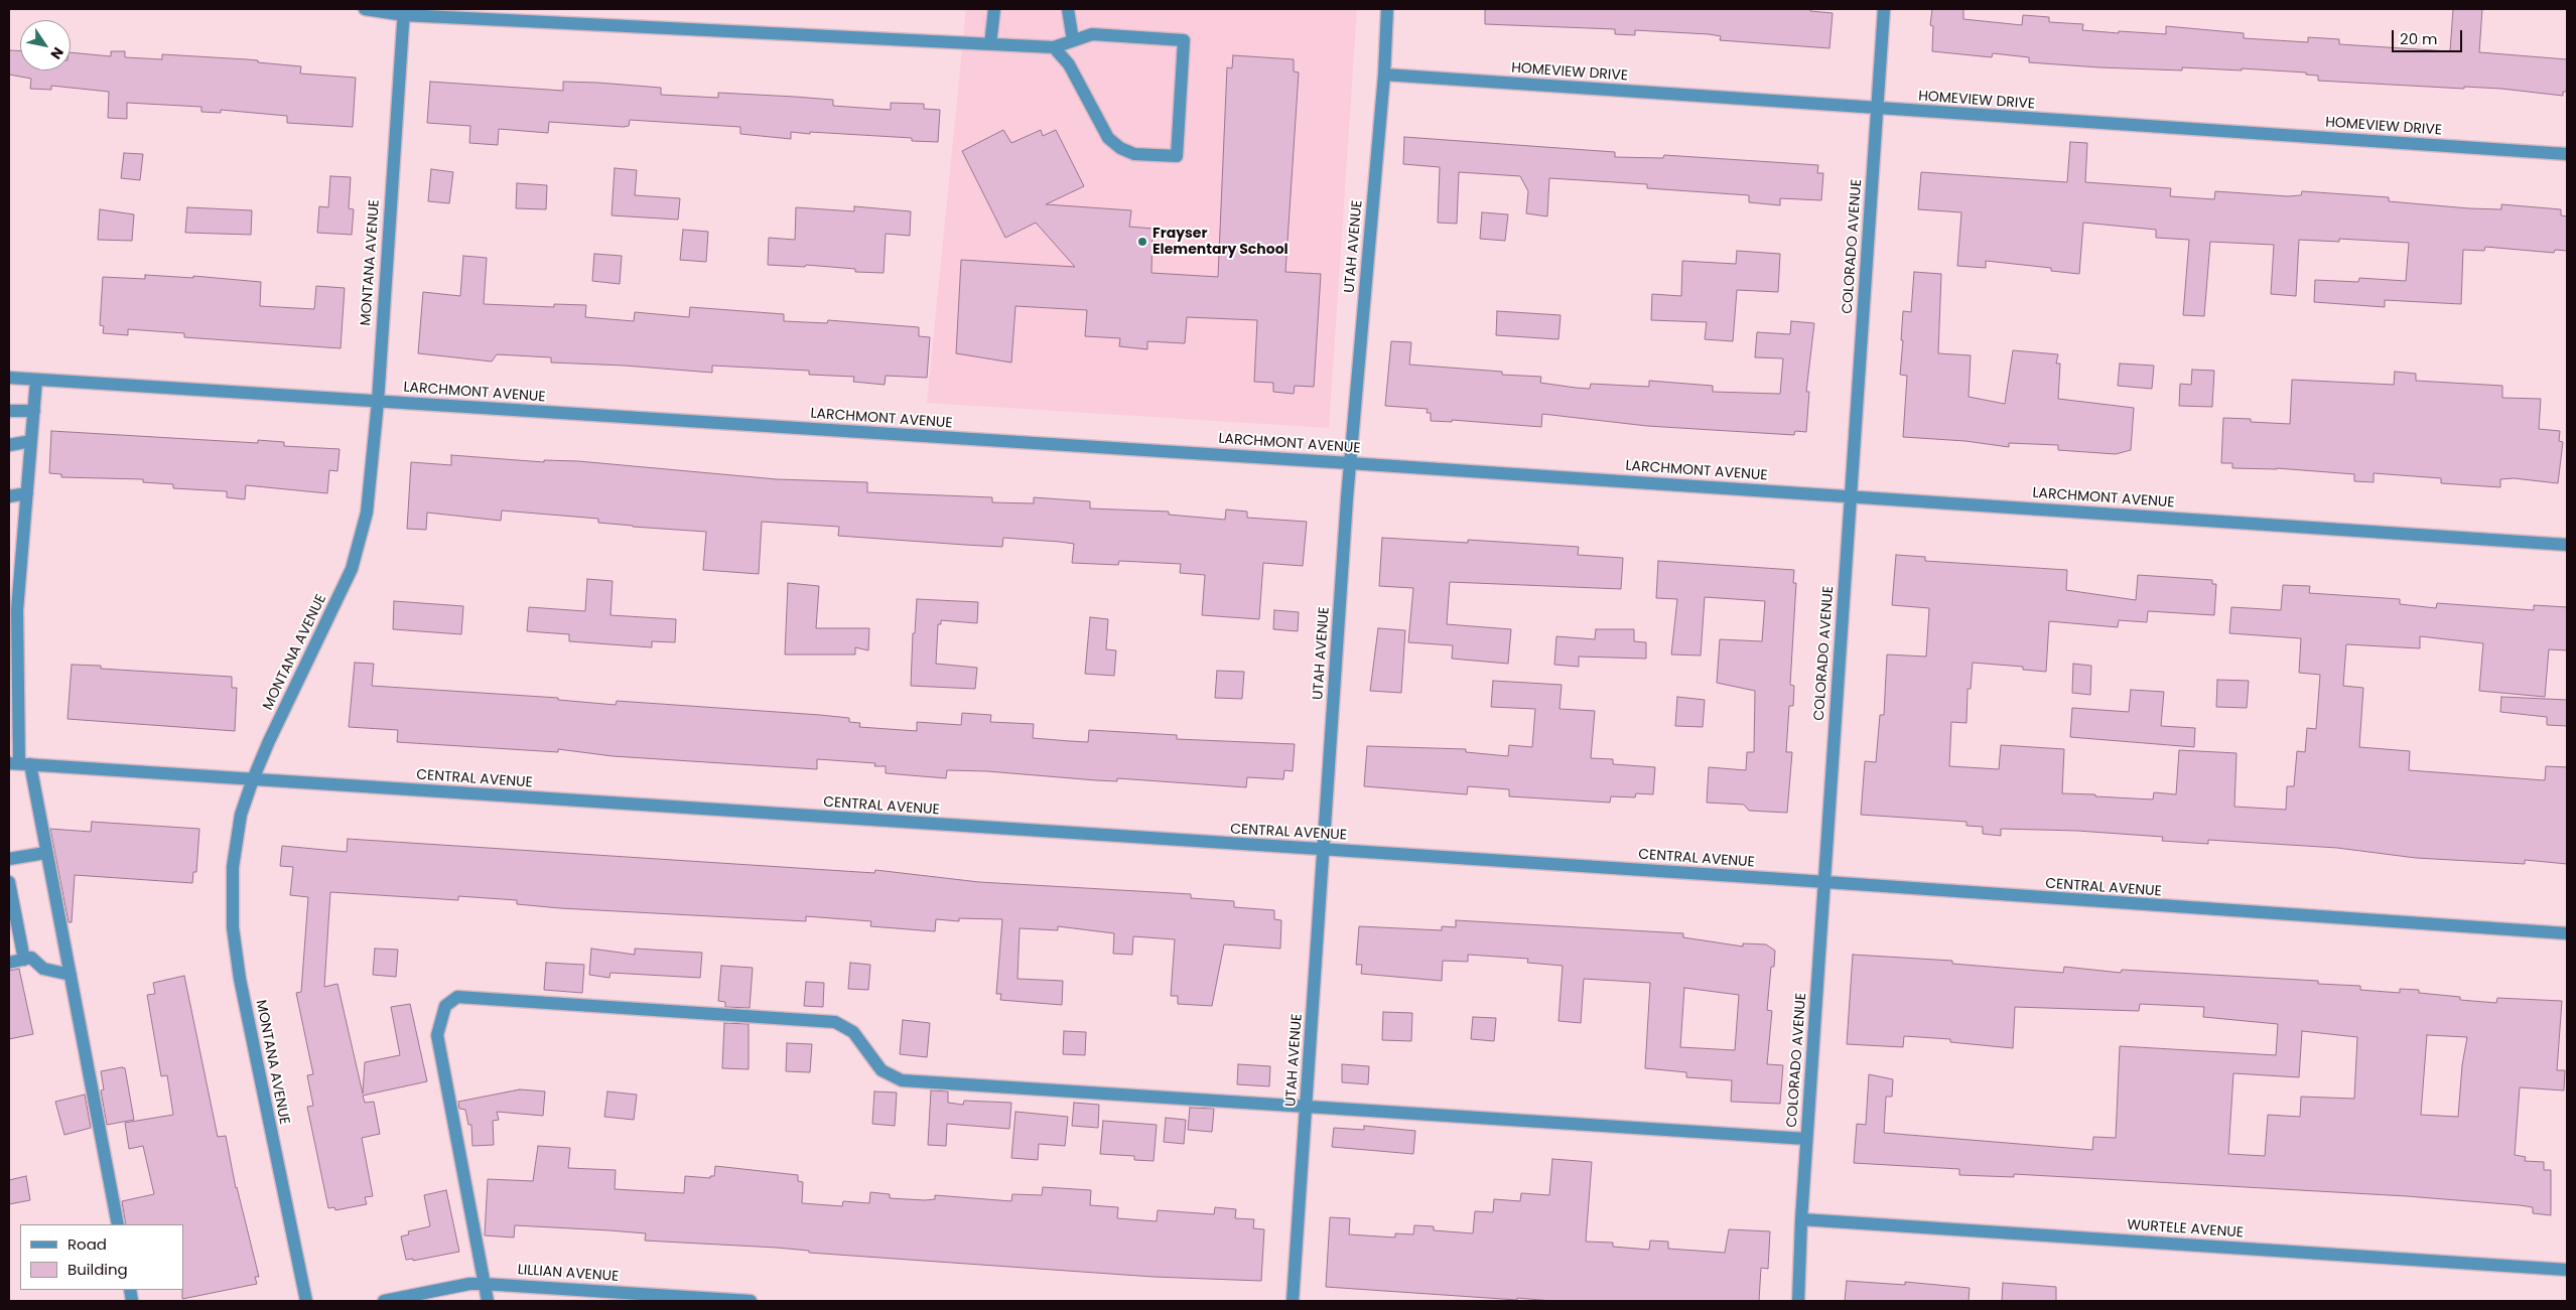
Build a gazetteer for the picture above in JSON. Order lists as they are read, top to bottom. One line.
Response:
{"streets":{"street":["HOMEVIEW DRIVE","UTAH AVENUE","COLORADO AVENUE","MONTANA AVENUE","LARCHMONT AVENUE","CENTRAL AVENUE","WURTELE AVENUE","LILLIAN AVENUE"]},"crossings":[["HOMEVIEW DRIVE","UTAH AVENUE"],["HOMEVIEW DRIVE","COLORADO AVENUE"],["UTAH AVENUE","LARCHMONT AVENUE"],["UTAH AVENUE","CENTRAL AVENUE"],["COLORADO AVENUE","LARCHMONT AVENUE"],["COLORADO AVENUE","CENTRAL AVENUE"],["COLORADO AVENUE","WURTELE AVENUE"],["MONTANA AVENUE","LARCHMONT AVENUE"],["MONTANA AVENUE","CENTRAL AVENUE"]],"places":["Frayser Elementary School"],"legend":["Road","Building"],"scale_bar":"20 m","north":"bottom right"}
